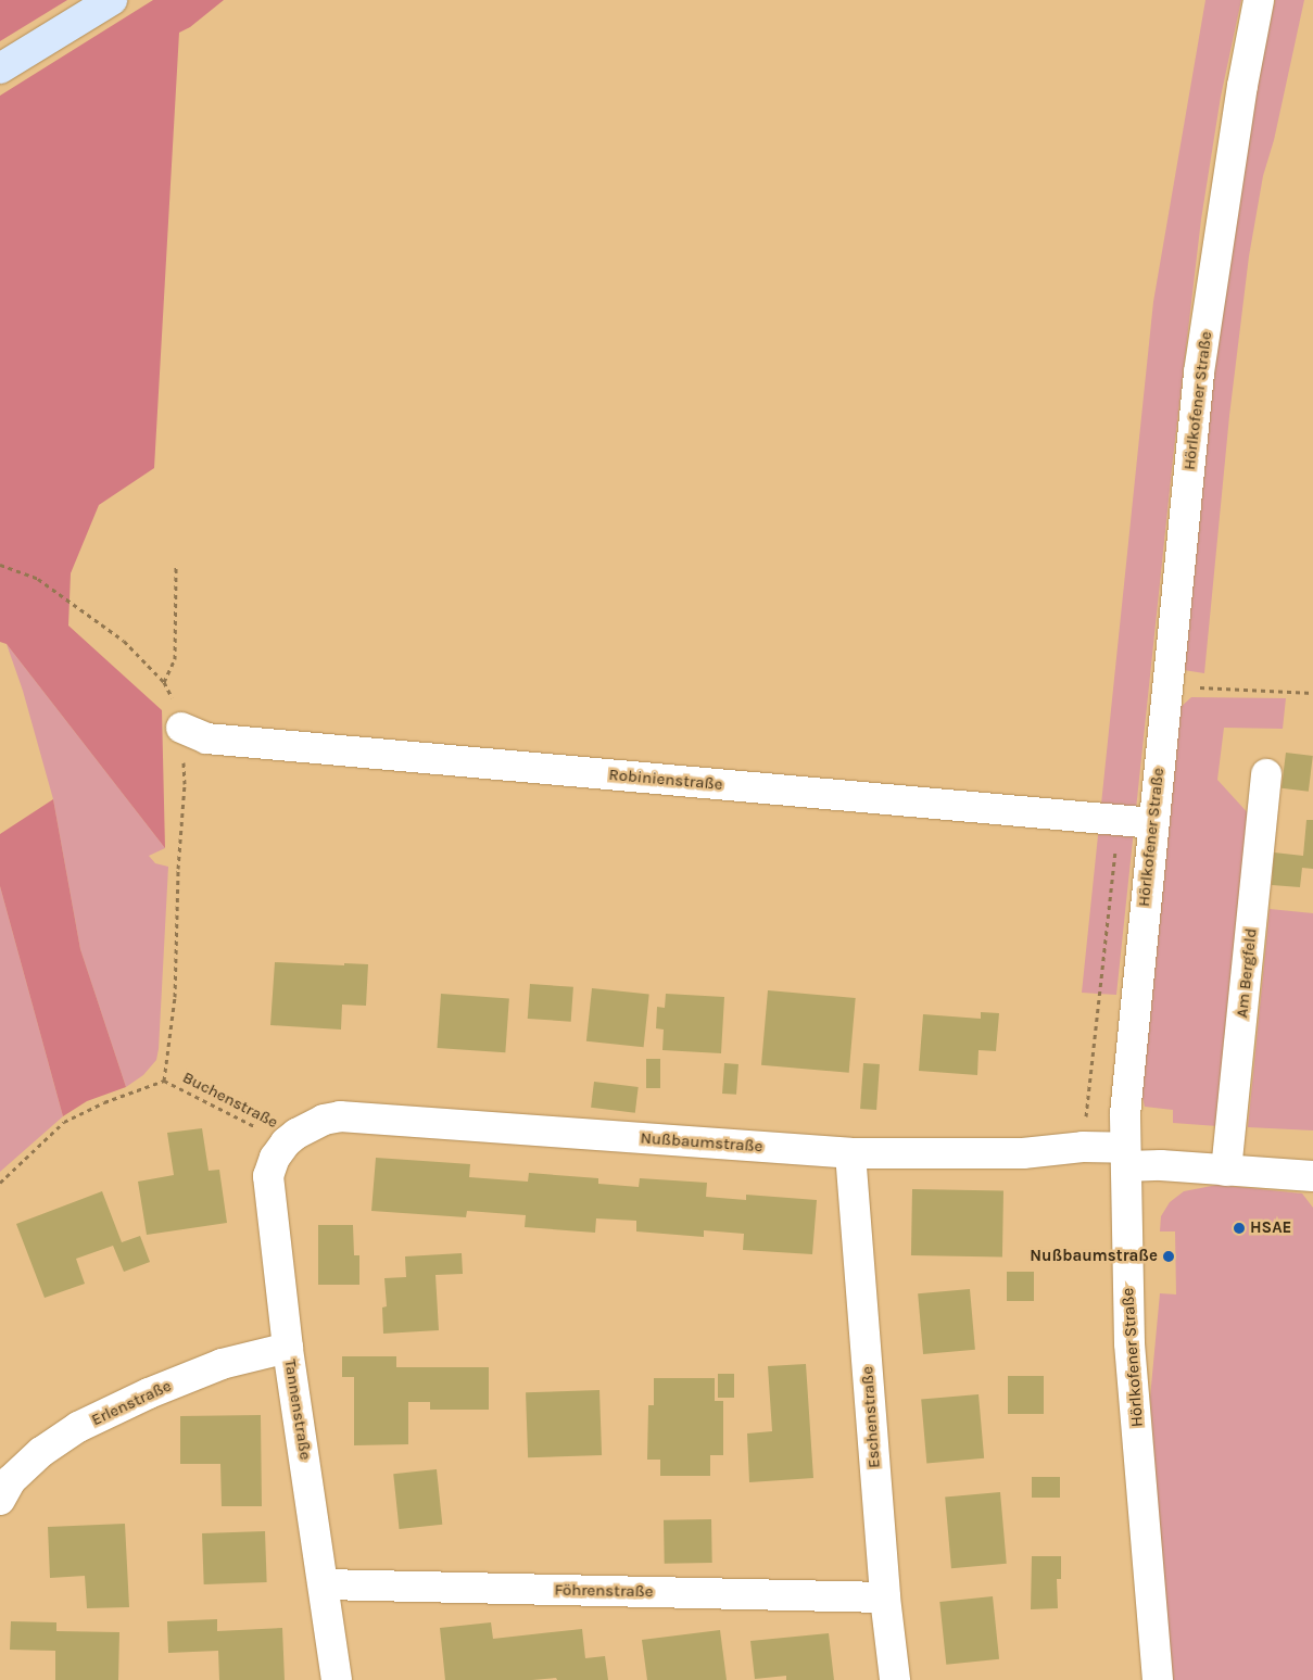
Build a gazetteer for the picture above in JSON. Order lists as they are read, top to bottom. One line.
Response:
{"streets":{"street":["Hörlkofener Straße","Robinienstraße","Am Bergfeld","Nußbaumstraße","Erlenstraße","Tannenstraße","Eschenstraße","Föhrenstraße"],"path":["Buchenstraße"]},"crossings":[["Hörlkofener Straße","Robinienstraße"],["Hörlkofener Straße","Nußbaumstraße"],["Buchenstraße","Nußbaumstraße"],["Buchenstraße","Tannenstraße"],["Nußbaumstraße","Tannenstraße"],["Nußbaumstraße","Eschenstraße"],["Erlenstraße","Tannenstraße"],["Tannenstraße","Föhrenstraße"],["Eschenstraße","Föhrenstraße"]],"places":["HSAE","Nußbaumstraße"]}
